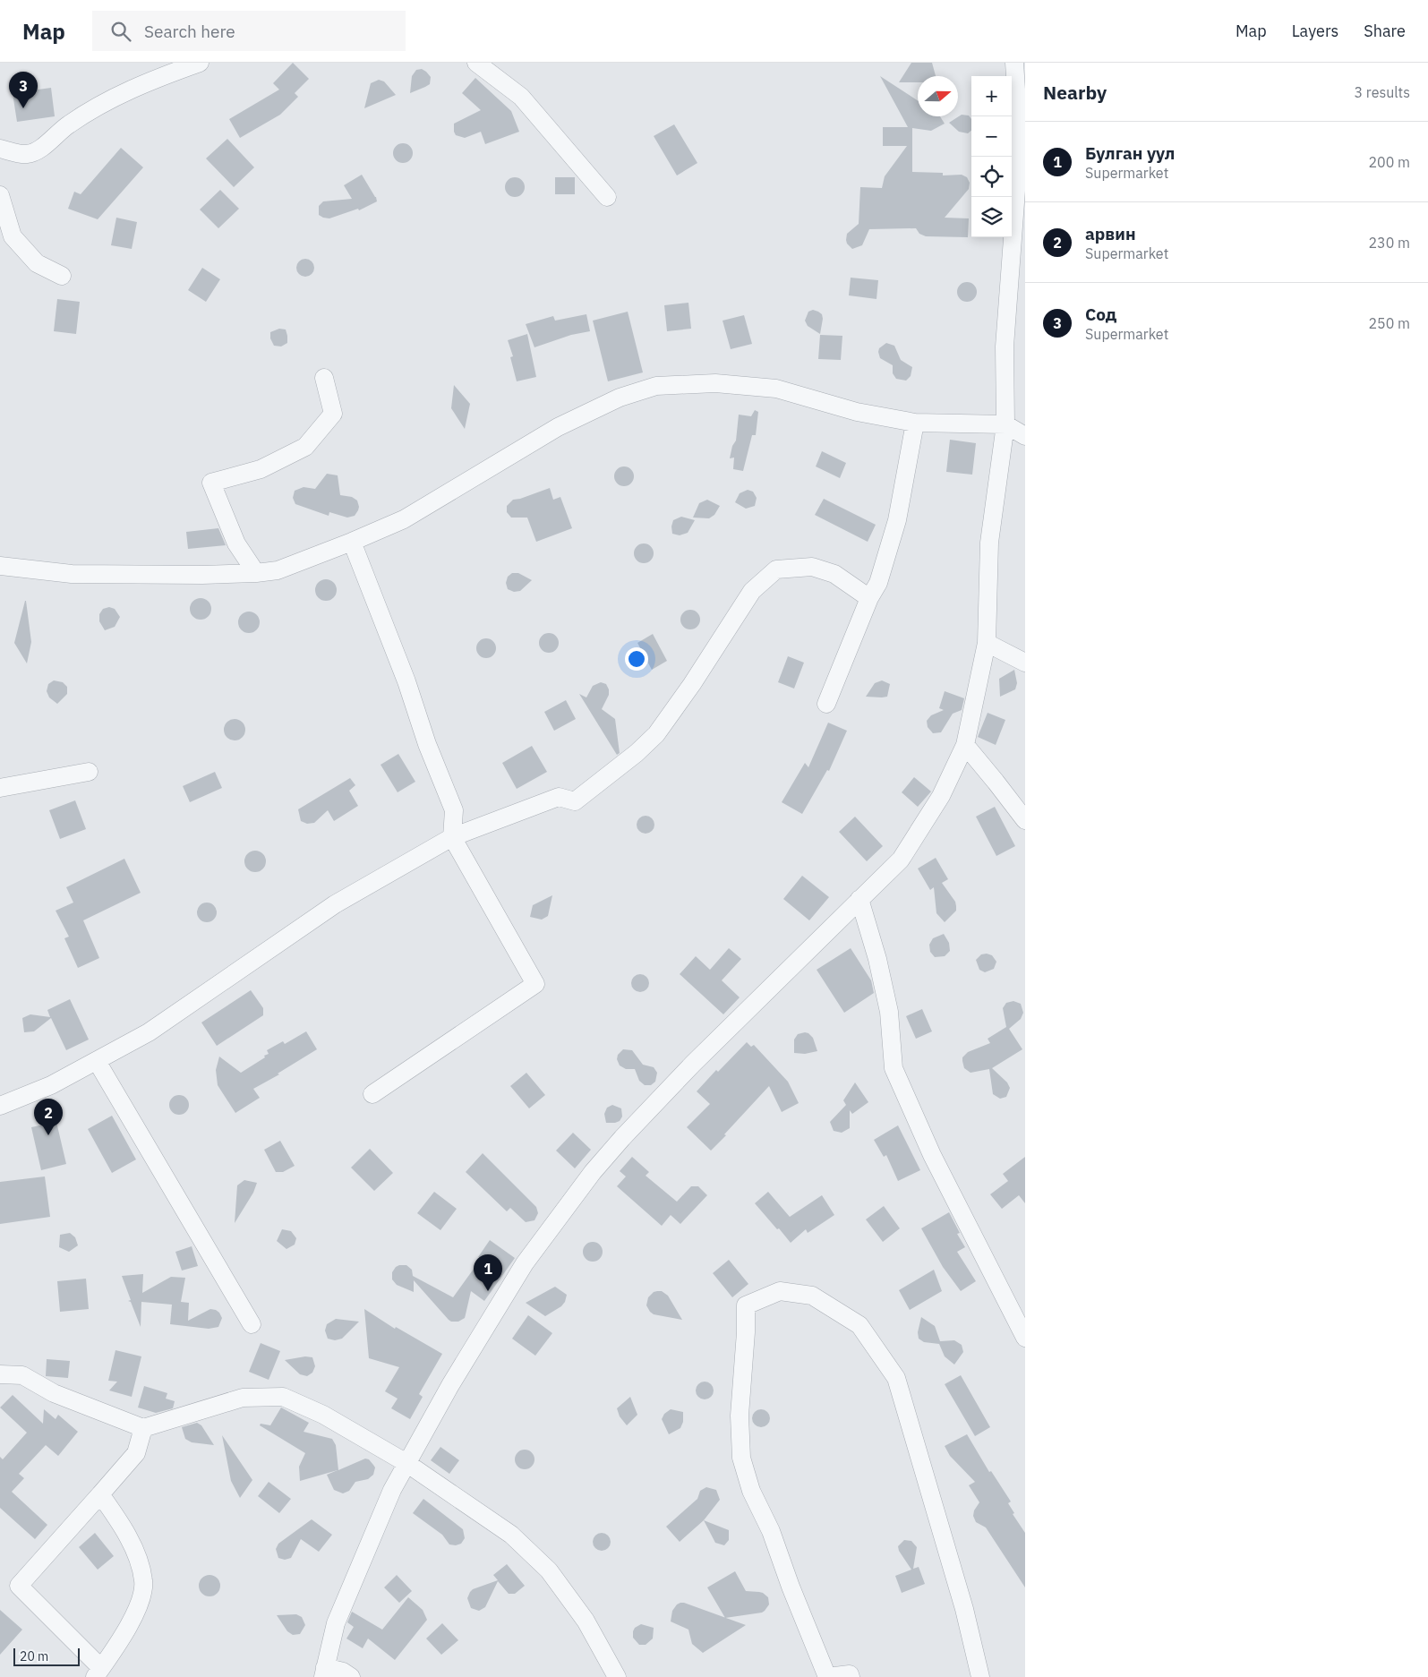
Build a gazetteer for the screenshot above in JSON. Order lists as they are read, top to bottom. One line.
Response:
{"scale_bar":"20 m","north":"right","page":{"header":"Map","search":"Search here","nav":["Map","Layers","Share"],"heading":["Nearby","3 results"],"pins":["3","2","1"],"map_buttons":["+","−"],"list":[{"mark":"1","name":"Булган уул","note":"Supermarket","value":"200 m"},{"mark":"2","name":"арвин","note":"Supermarket","value":"230 m"},{"mark":"3","name":"Сод","note":"Supermarket","value":"250 m"}],"scale":"20 m"}}
